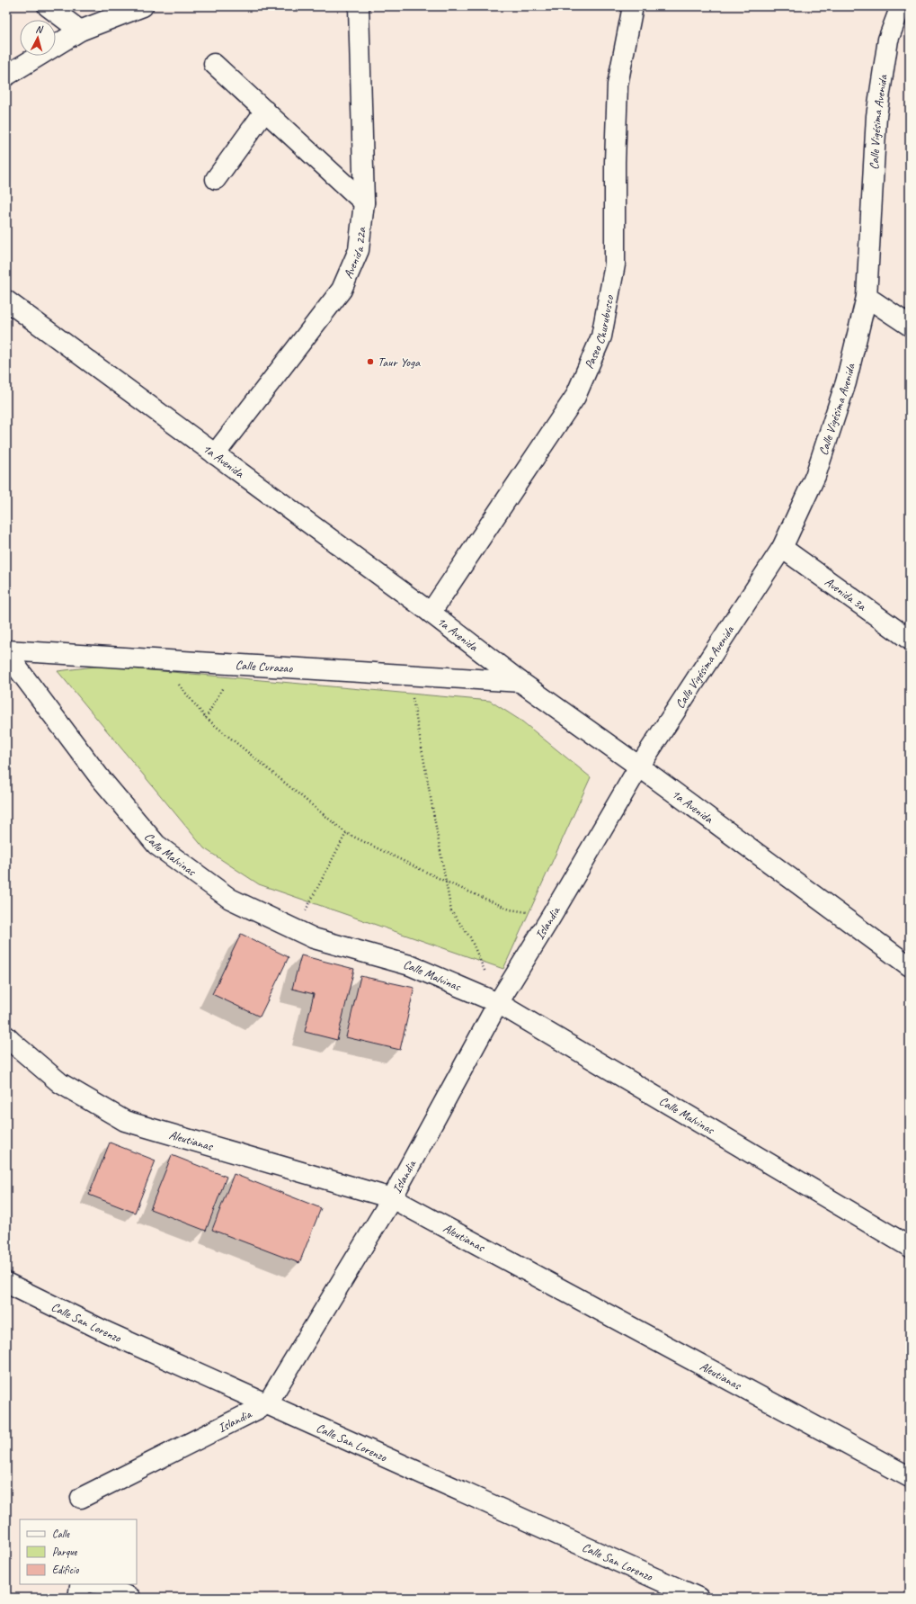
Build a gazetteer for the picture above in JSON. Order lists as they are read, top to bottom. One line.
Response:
{"streets":{"street":["Calle Vigésima Avenida","Avenida 22a","Paseo Churubusco","1a Avenida","Avenida 3a","Calle Curazao","Calle Malvinas","Islandia","Aleutianas","Calle San Lorenzo"]},"crossings":[["Calle Vigésima Avenida","1a Avenida"],["Calle Vigésima Avenida","Avenida 3a"],["Calle Vigésima Avenida","Islandia"],["Avenida 22a","1a Avenida"],["Paseo Churubusco","1a Avenida"],["1a Avenida","Calle Curazao"],["1a Avenida","Islandia"],["Calle Malvinas","Islandia"],["Islandia","Aleutianas"],["Islandia","Calle San Lorenzo"]],"places":["Taur Yoga"],"legend":["Calle","Parque","Edificio"],"north":"top"}
